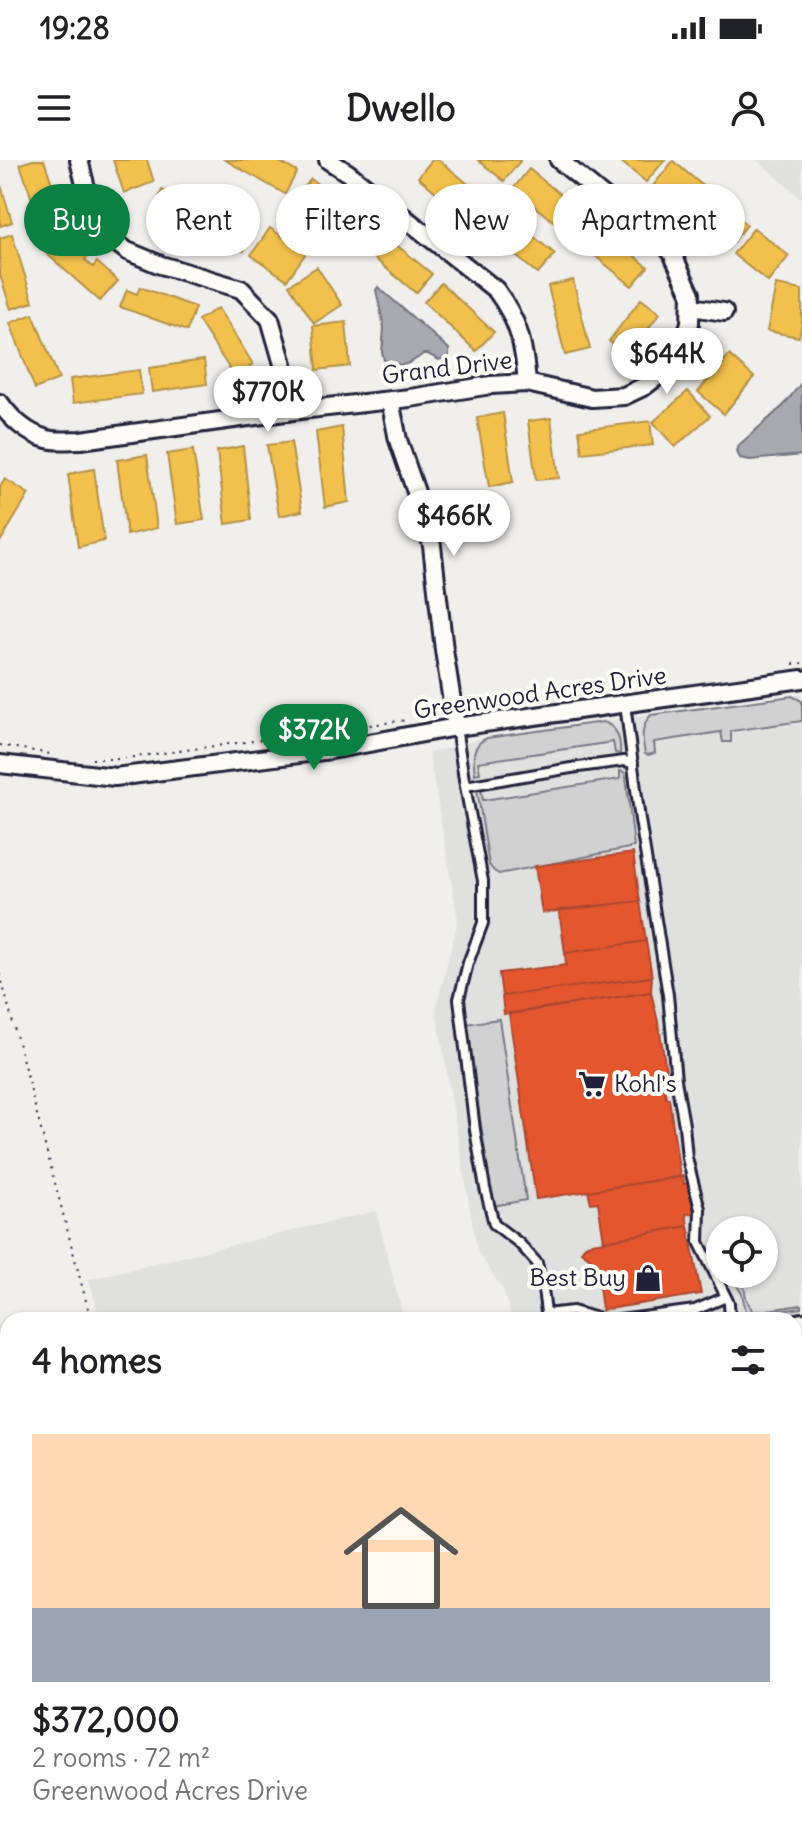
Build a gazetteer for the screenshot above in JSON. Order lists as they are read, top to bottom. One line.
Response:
{"streets":{"street":["Grand Drive","Greenwood Acres Drive"]},"places":{"supermarket":["Kohl's"],"shop":["Best Buy"]},"page":{"status":"19:28","header":"Dwello","chip":["Buy","Rent","Filters","New","Apartment"],"price":["$644K","$770K","$466K","$372K"],"heading":"4 homes","list":[{"name":"$372,000","note":"2 rooms · 72 m² · Greenwood Acres Drive"}]}}
